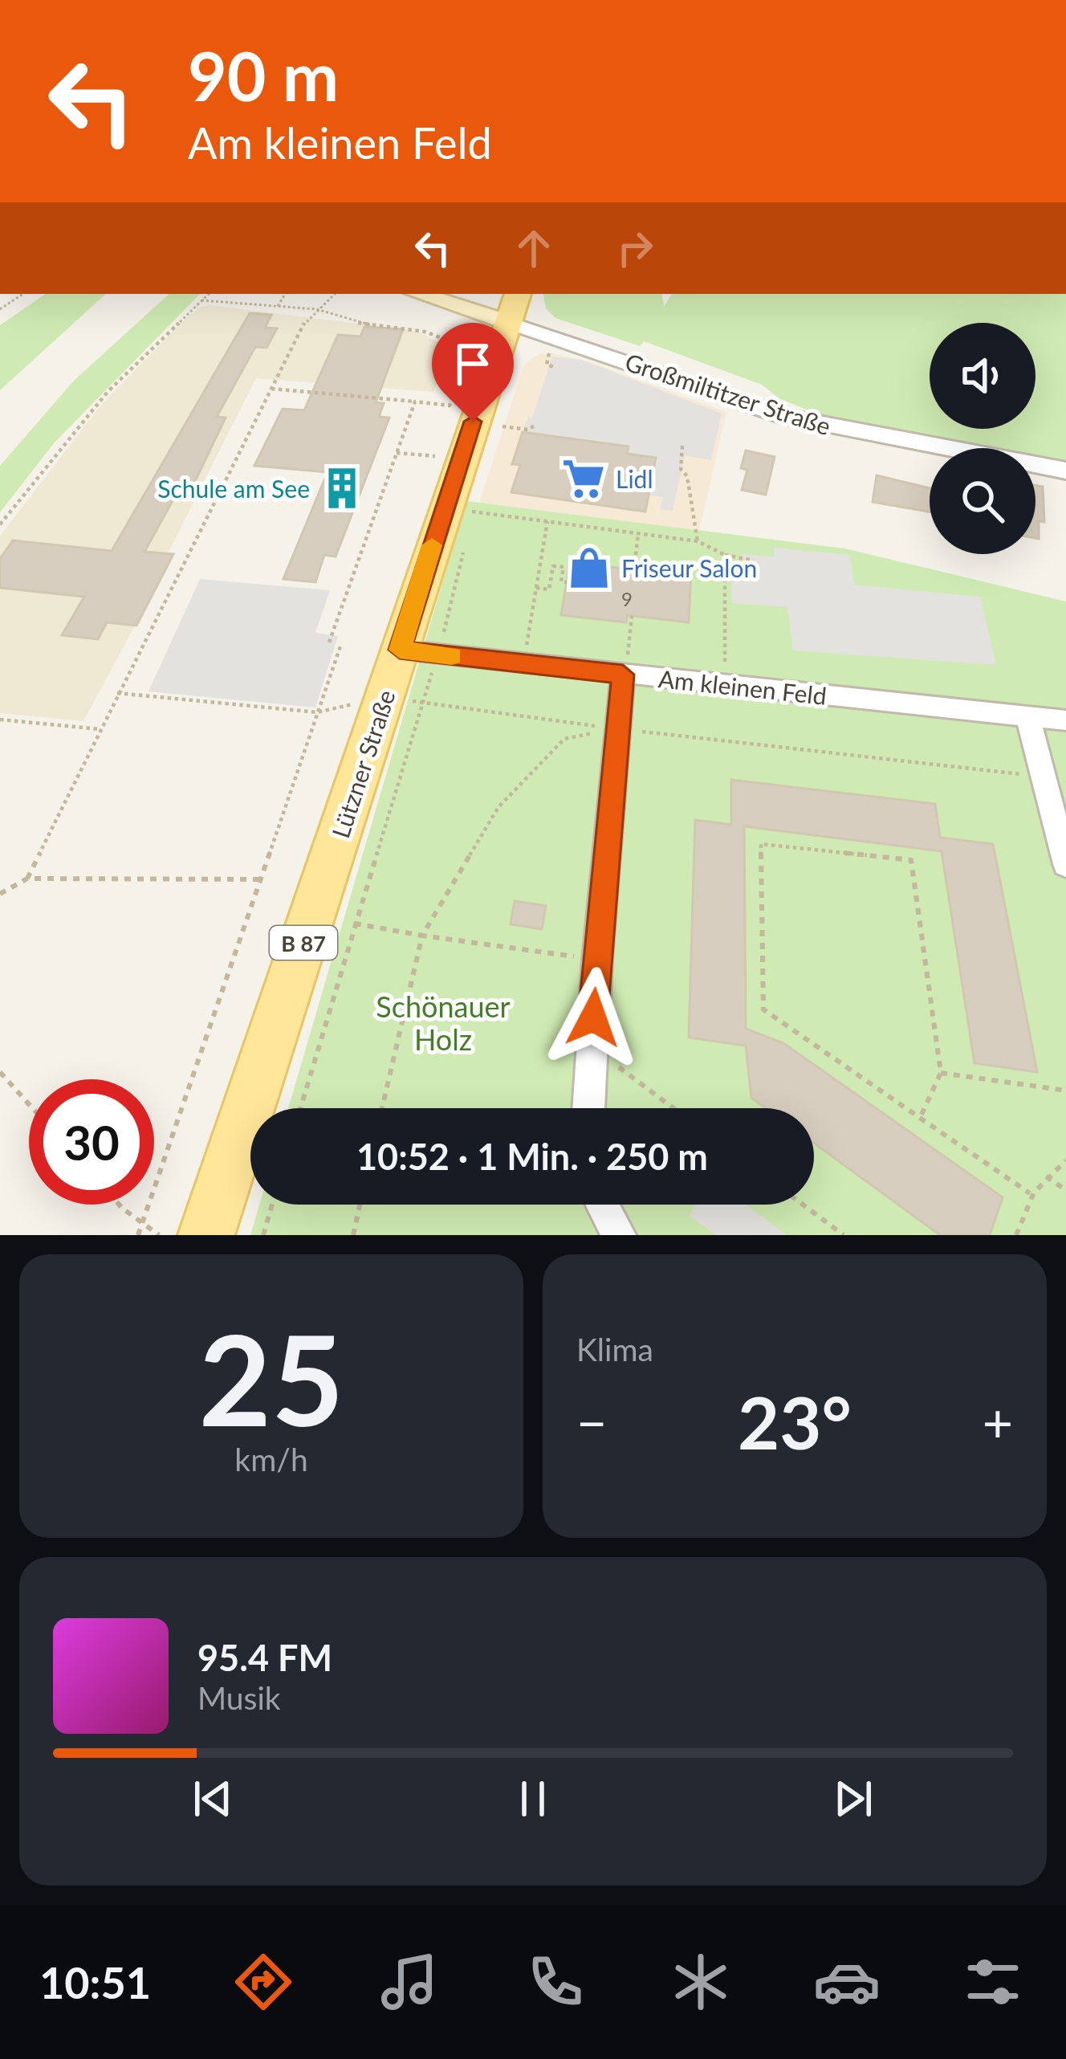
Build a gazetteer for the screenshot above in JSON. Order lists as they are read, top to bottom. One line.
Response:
{"streets":{"main road":["Lützner Straße","B 87"],"street":["Großmiltitzer Straße","Am kleinen Feld"]},"crossings":[["Großmiltitzer Straße","Lützner Straße"],["Am kleinen Feld","Lützner Straße"]],"parks":["Schönauer Holz"],"places":{"supermarket":["Lidl"],"building":["Schule am See"],"shop":["Friseur Salon"]},"house_numbers":["9"],"page":{"turn":["90 m","Am kleinen Feld"],"limit":"30","trip":"10:52 · 1 Min. · 250 m","tile":[["25","km/h"],"Klima"],"heat":["−","23°","+"],"song":["95.4 FM","Musik"],"tabs":"10:51"}}
